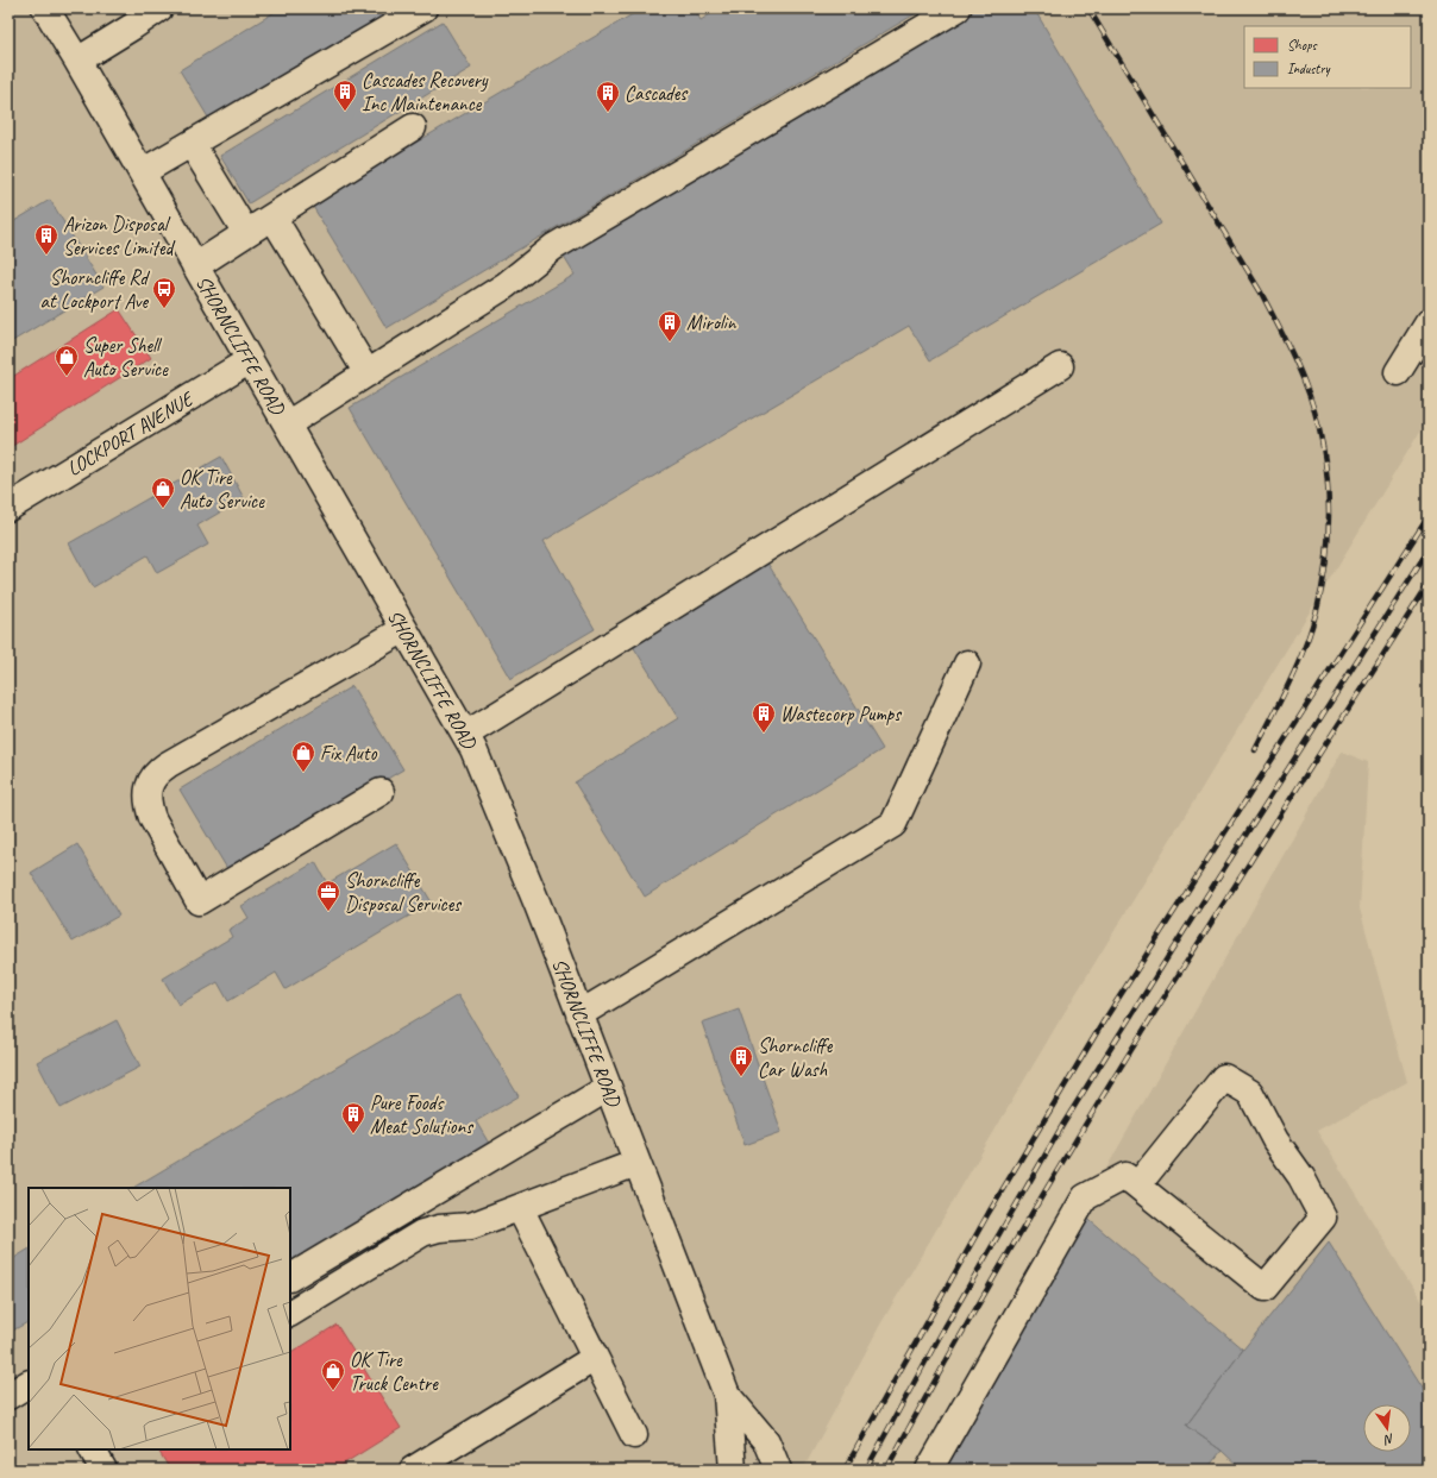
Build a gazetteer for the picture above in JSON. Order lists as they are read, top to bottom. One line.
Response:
{"streets":{"street":["SHORNCLIFFE ROAD","LOCKPORT AVENUE"]},"crossings":[["SHORNCLIFFE ROAD","LOCKPORT AVENUE"]],"places":{"building":["Cascades Recovery Inc Maintenance","Cascades","Arizon Disposal Services Limited","Mirolin","Wastecorp Pumps","Shorncliffe Car Wash","Pure Foods Meat Solutions"],"bus stop":["Shorncliffe Rd at Lockport Ave"],"shop":["Super Shell Auto Service","OK Tire Auto Service","Fix Auto","OK Tire Truck Centre"],"office":["Shorncliffe Disposal Services"]},"legend":["Shops","Industry"],"north":"bottom"}
